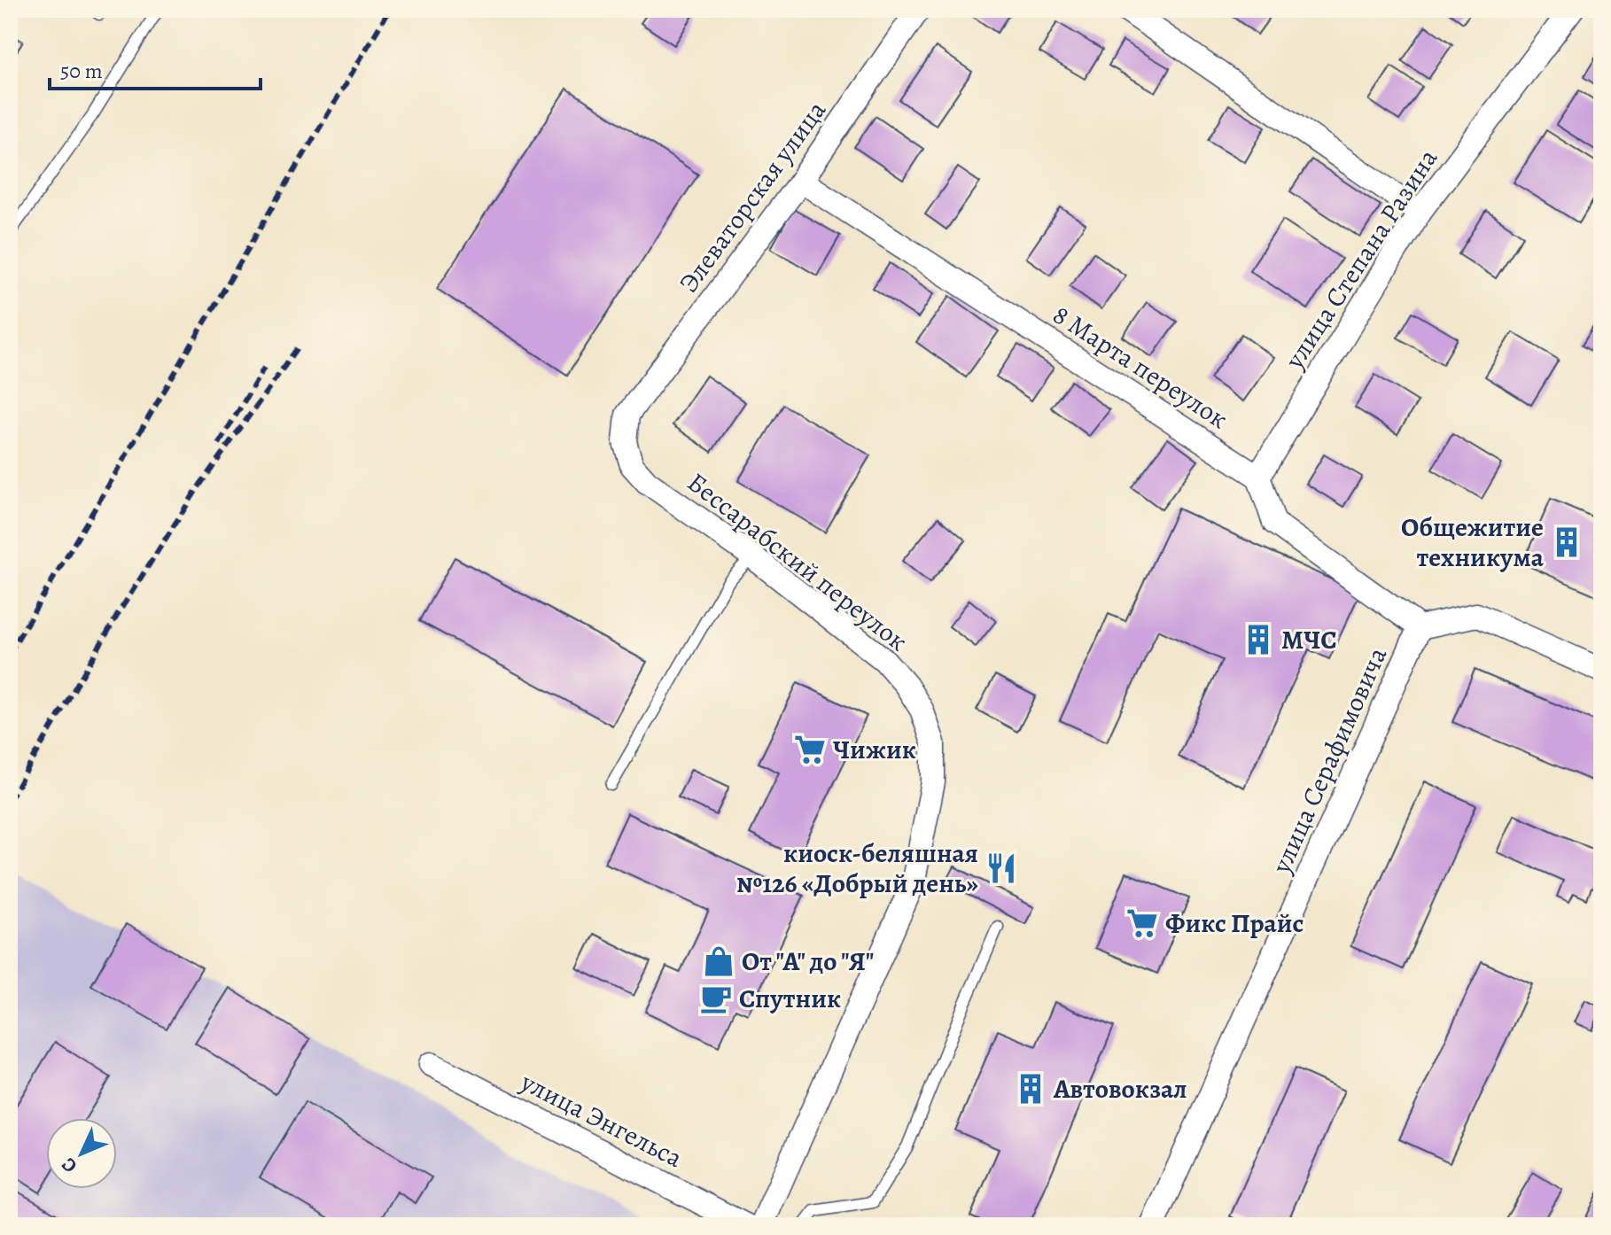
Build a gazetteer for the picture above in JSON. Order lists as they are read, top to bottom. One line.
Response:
{"streets":{"street":["Элеваторская улица","улица Степана Разина","8 Марта переулок","Бессарабский переулок","улица Серафимовича","улица Энгельса"]},"crossings":[["Элеваторская улица","8 Марта переулок"],["Элеваторская улица","Бессарабский переулок"],["улица Степана Разина","8 Марта переулок"]],"places":{"building":["Общежитие техникума","МЧС","Автовокзал"],"supermarket":["Чижик","Фикс Прайс"],"restaurant":["киоск-беляшная №126 «Добрый день»"],"shop":["От \"А\" до \"Я\""],"cafe":["Спутник"]},"scale_bar":"50 m","north":"bottom left"}
